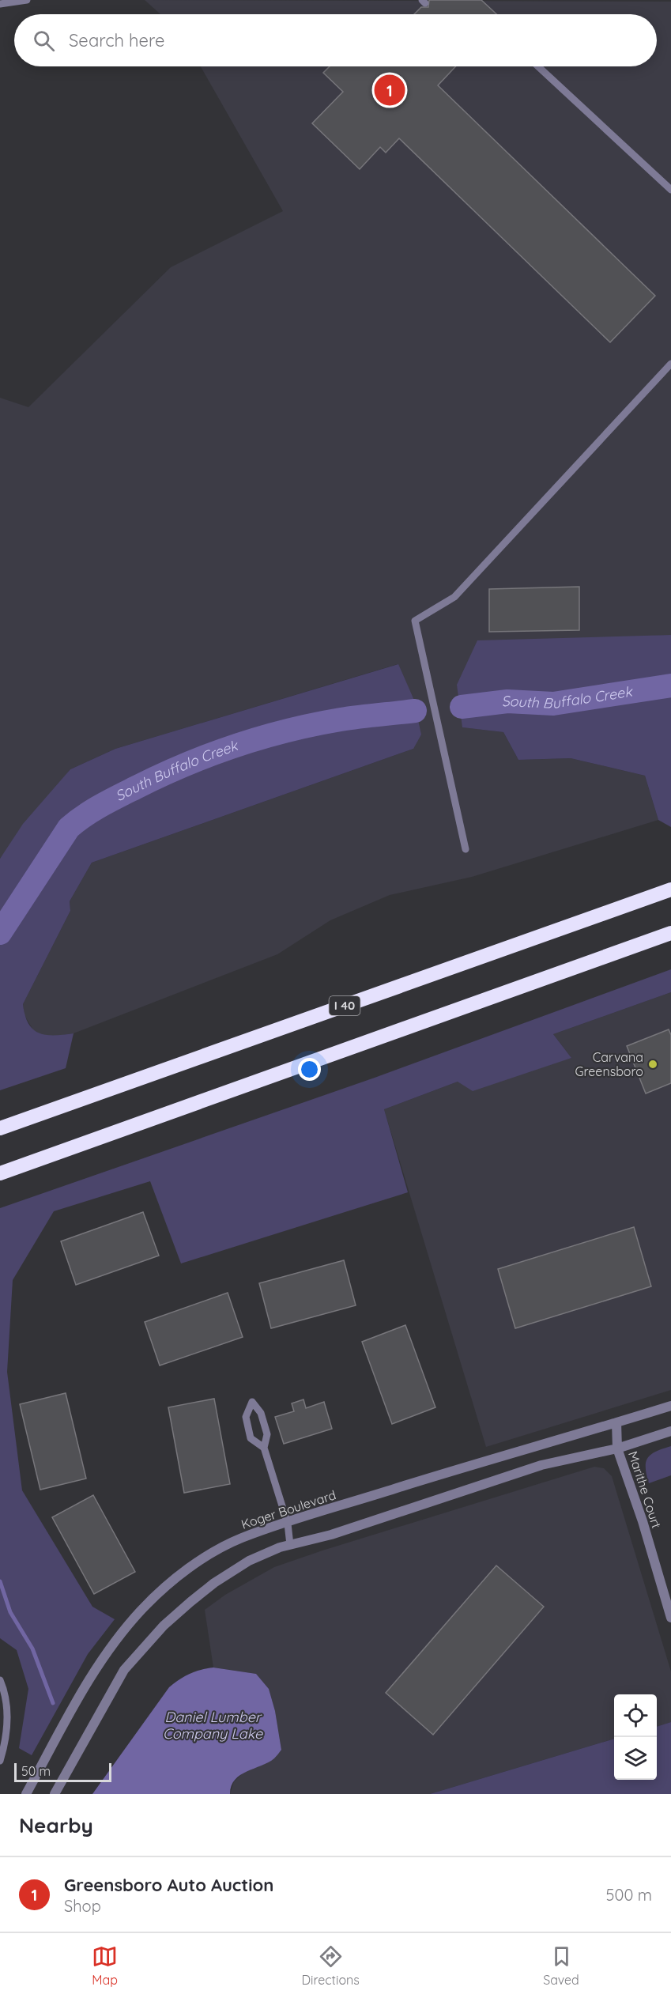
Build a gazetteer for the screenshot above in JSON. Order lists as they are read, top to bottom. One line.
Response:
{"streets":{"highway":["I 40"],"street":["Marithe Court","Koger Boulevard"]},"crossings":[["Marithe Court","Koger Boulevard"]],"water":["South Buffalo Creek","Daniel Lumber Company Lake"],"places":["Carvana Greensboro"],"scale_bar":"50 m","page":{"search":"Search here","pins":"1","scale":"50 m","heading":"Nearby","list":[{"mark":"1","name":"Greensboro Auto Auction","note":"Shop","value":"500 m"}],"nav":["Map","Directions","Saved"]}}
